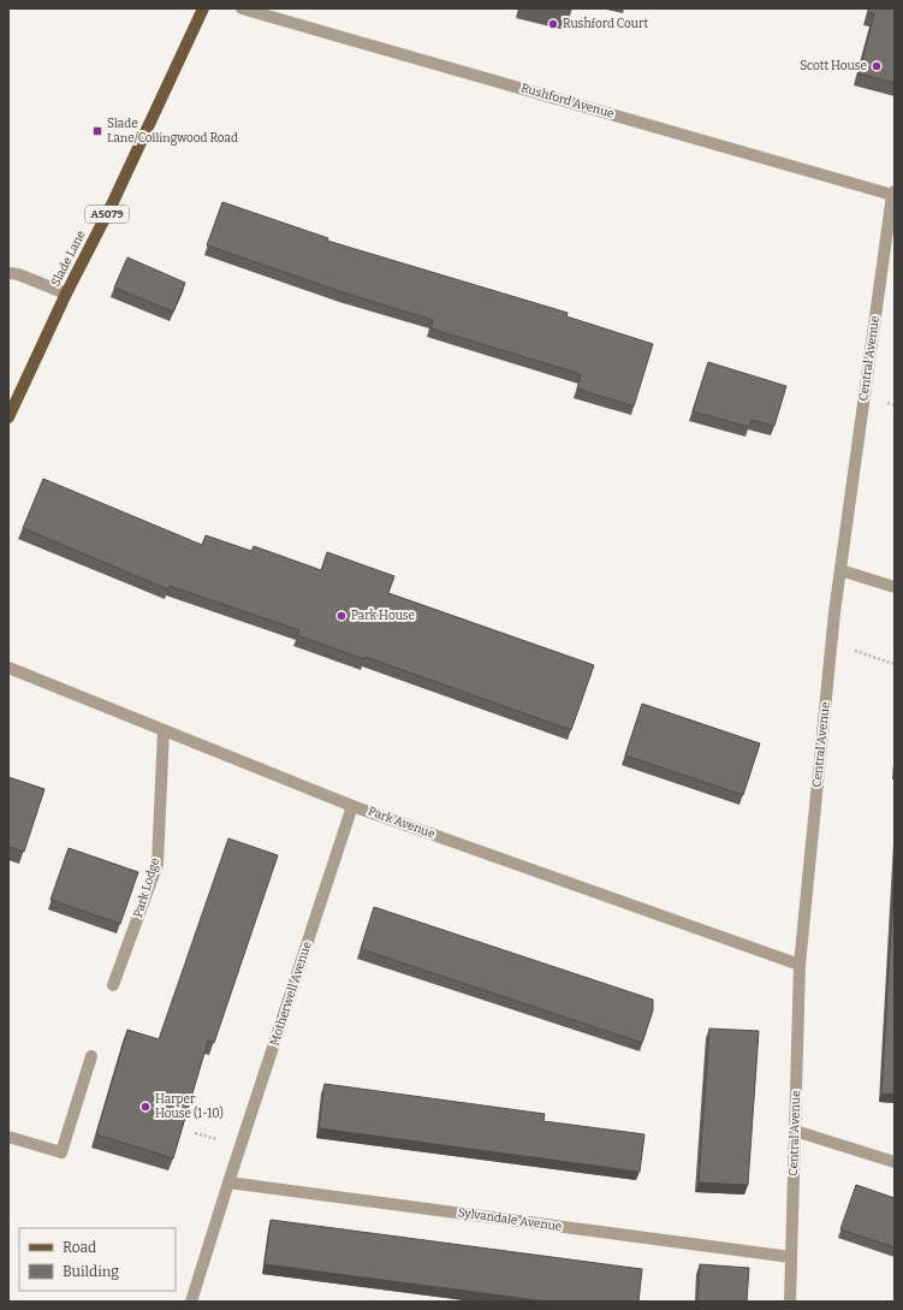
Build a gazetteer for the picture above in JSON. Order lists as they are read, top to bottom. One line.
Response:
{"streets":{"main road":["A5079","Slade Lane"],"street":["Rushford Avenue","Central Avenue","Park Avenue","Park Lodge","Motherwell Avenue","Sylvandale Avenue"]},"crossings":[["Rushford Avenue","Central Avenue"],["Central Avenue","Park Avenue"],["Central Avenue","Sylvandale Avenue"],["Park Avenue","Park Lodge"],["Park Avenue","Motherwell Avenue"],["Motherwell Avenue","Sylvandale Avenue"]],"places":{"other":["Rushford Court","Scott House","Park House","Harper House (1-10)"],"transit":["Slade Lane/Collingwood Road"]},"legend":["Road","Building"]}
